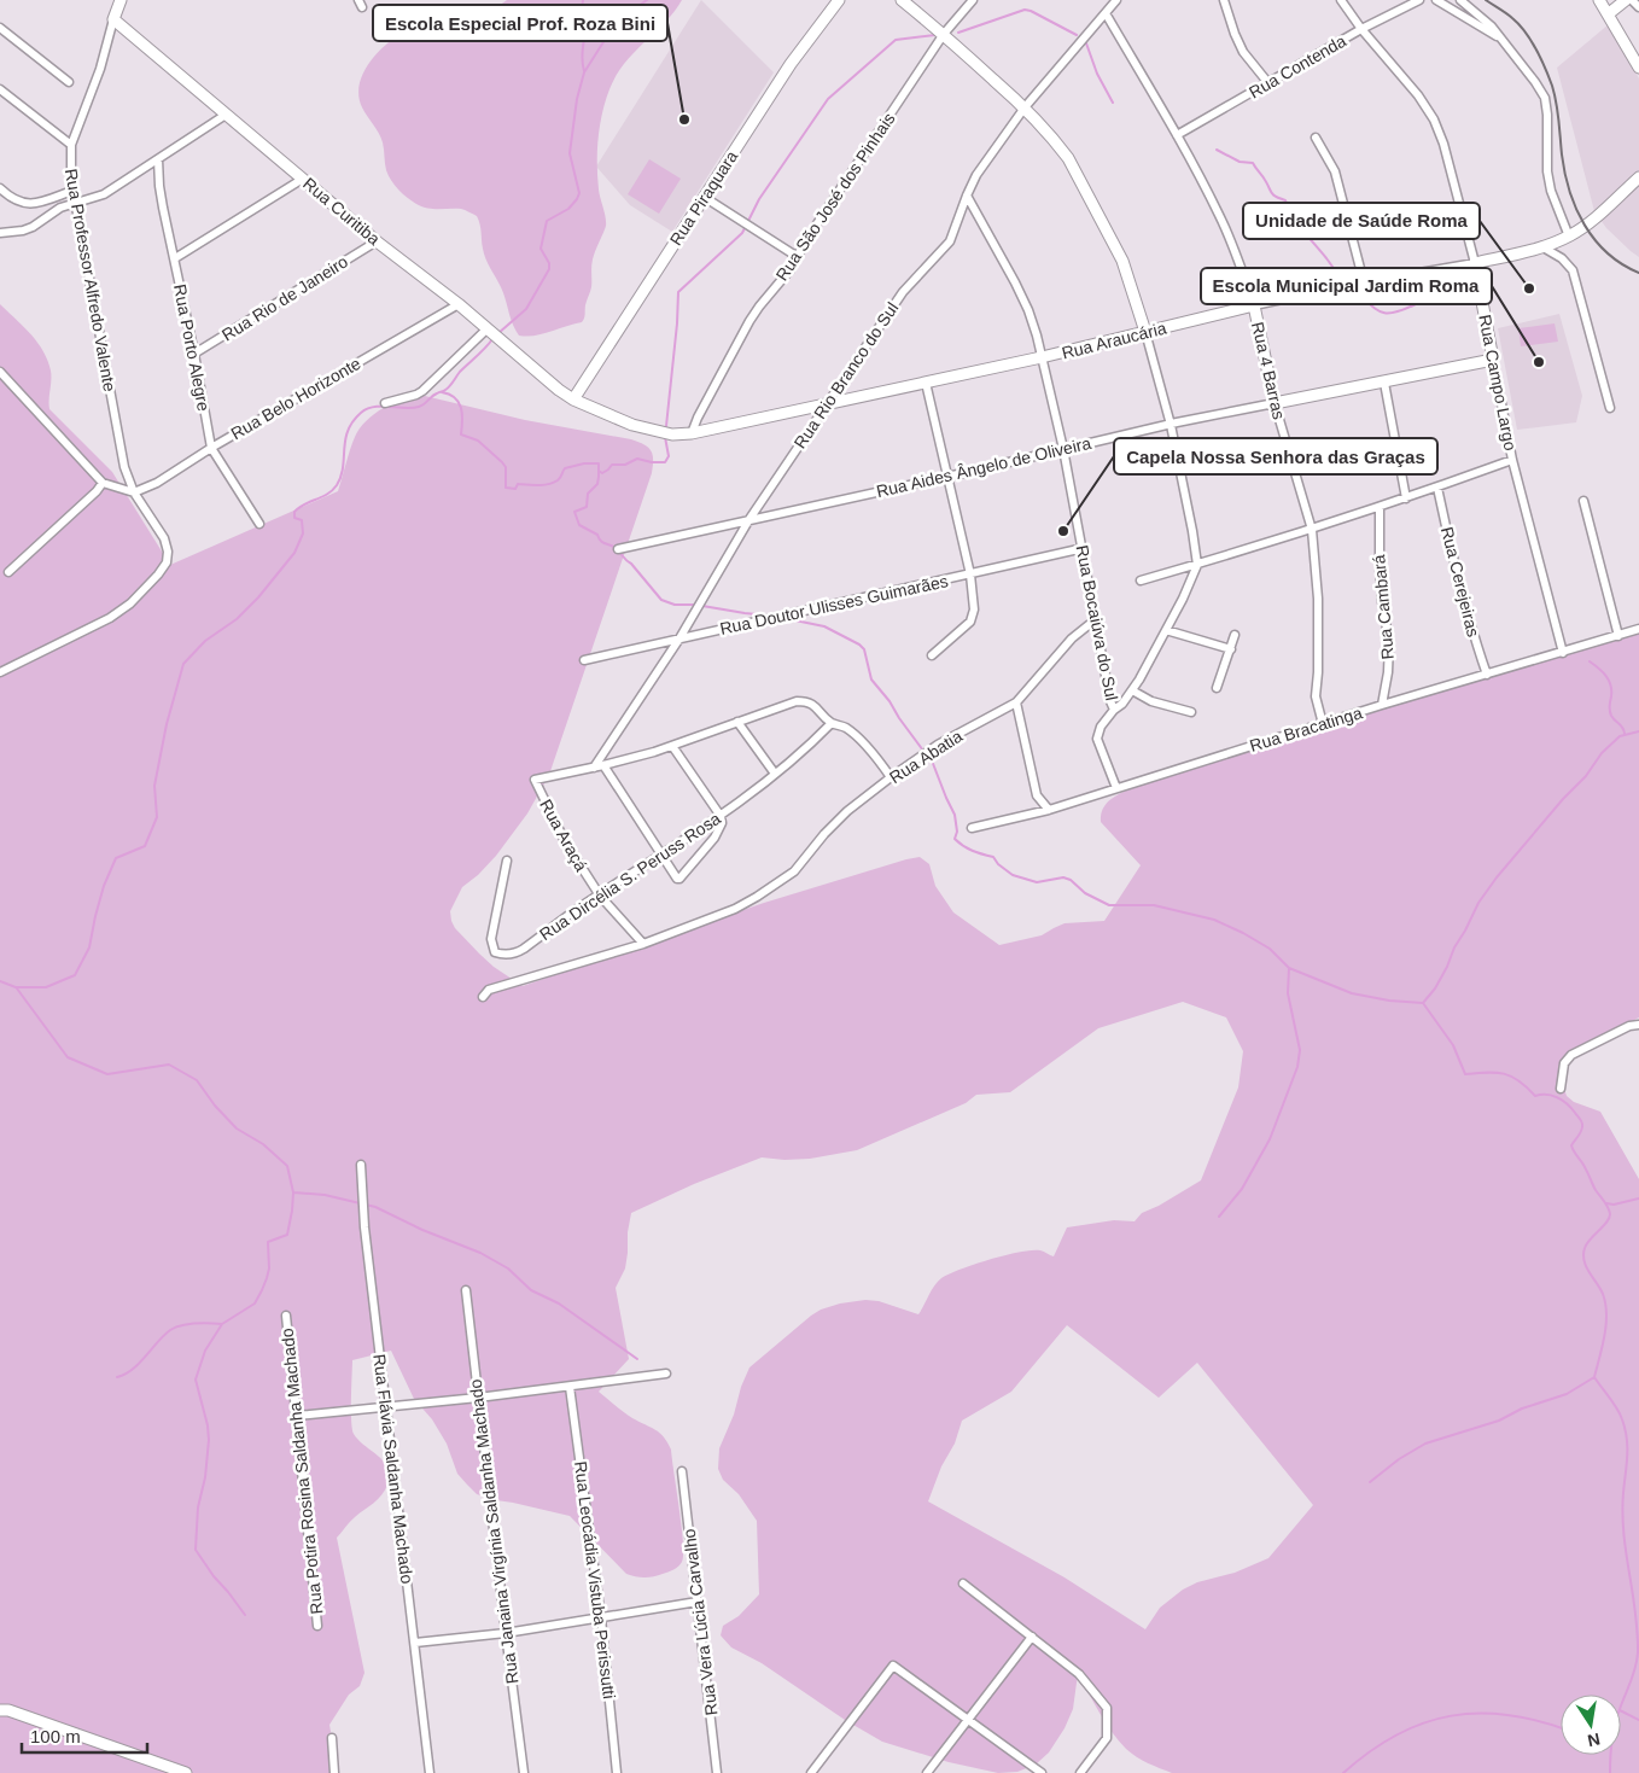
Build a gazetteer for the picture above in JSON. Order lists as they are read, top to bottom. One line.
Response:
{"streets":{"street":["Rua Contenda","Rua São José dos Pinhais","Rua Piraquara","Rua Curitiba","Rua Professor Alfredo Valente","Rua Rio de Janeiro","Rua Araucária","Rua Porto Alegre","Rua 4 Barras","Rua Rio Branco do Sul","Rua Campo Largo","Rua Belo Horizonte","Rua Aides Ângelo de Oliveira","Rua Cerejeiras","Rua Doutor Ulisses Guimarães","Rua Cambará","Rua Bocaiúva do Sul","Rua Bracatinga","Rua Abatia","Rua Araçá","Rua Dircélia S. Peruss Rosa","Rua Flávia Saldanha Machado","Rua Potira Rosina Saldanha Machado","Rua Janaina Virgínia Saldanha Machado","Rua Leocádia Vistuba Perissutti","Rua Vera Lúcia Carvalho"]},"crossings":[["Rua Contenda","Rua 4 Barras"],["Rua Contenda","Rua Campo Largo"],["Rua São José dos Pinhais","Rua Araucária"],["Rua Piraquara","Rua Curitiba"],["Rua Piraquara","Rua Araucária"],["Rua Curitiba","Rua Professor Alfredo Valente"],["Rua Curitiba","Rua Rio de Janeiro"],["Rua Curitiba","Rua Araucária"],["Rua Curitiba","Rua Belo Horizonte"],["Rua Professor Alfredo Valente","Rua Belo Horizonte"],["Rua Rio de Janeiro","Rua Porto Alegre"],["Rua Araucária","Rua 4 Barras"],["Rua Araucária","Rua Rio Branco do Sul"],["Rua Araucária","Rua Campo Largo"],["Rua Araucária","Rua Bocaiúva do Sul"],["Rua Porto Alegre","Rua Belo Horizonte"],["Rua 4 Barras","Rua Rio Branco do Sul"],["Rua 4 Barras","Rua Aides Ângelo de Oliveira"],["Rua 4 Barras","Rua Bracatinga"],["Rua Rio Branco do Sul","Rua Aides Ângelo de Oliveira"],["Rua Rio Branco do Sul","Rua Doutor Ulisses Guimarães"],["Rua Rio Branco do Sul","Rua Bocaiúva do Sul"],["Rua Rio Branco do Sul","Rua Araçá"],["Rua Campo Largo","Rua Aides Ângelo de Oliveira"],["Rua Campo Largo","Rua Bracatinga"],["Rua Aides Ângelo de Oliveira","Rua Bocaiúva do Sul"],["Rua Cerejeiras","Rua Bracatinga"],["Rua Doutor Ulisses Guimarães","Rua Bocaiúva do Sul"],["Rua Cambará","Rua Bracatinga"],["Rua Bocaiúva do Sul","Rua Abatia"],["Rua Abatia","Rua Araçá"],["Rua Araçá","Rua Dircélia S. Peruss Rosa"]],"places":["Escola Especial Prof. Roza Bini","Unidade de Saúde Roma","Escola Municipal Jardim Roma","Capela Nossa Senhora das Graças"],"scale_bar":"100 m","north":"bottom"}
